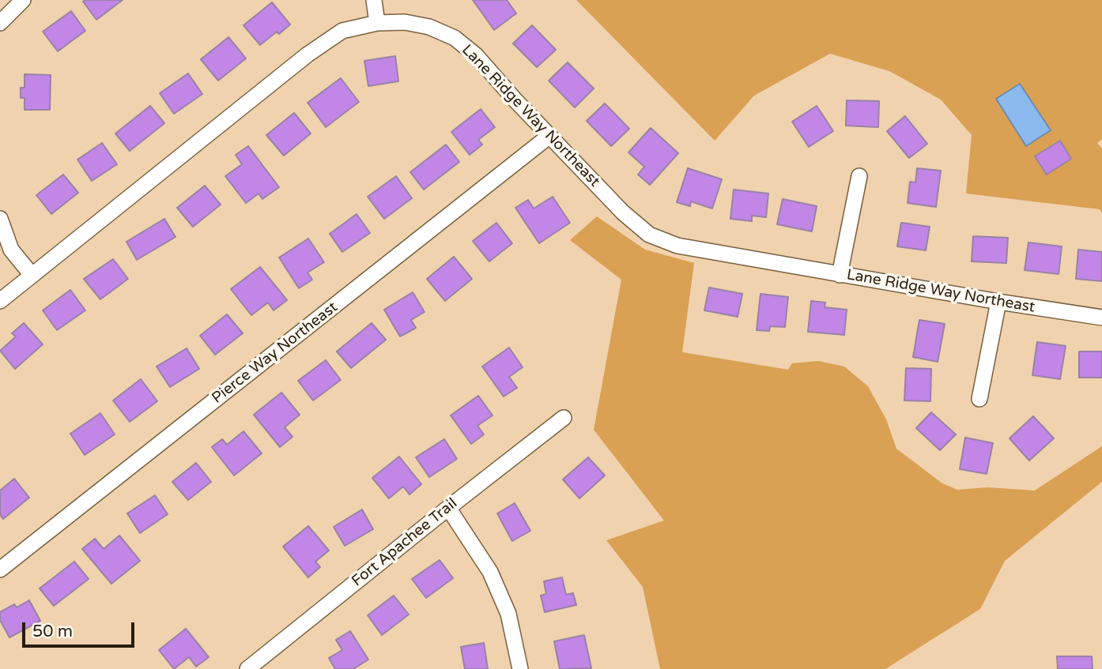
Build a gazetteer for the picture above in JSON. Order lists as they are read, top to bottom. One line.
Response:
{"streets":{"street":["Lane Ridge Way Northeast","Pierce Way Northeast","Fort Apachee Trail"]},"crossings":[["Lane Ridge Way Northeast","Pierce Way Northeast"]],"scale_bar":"50 m"}
